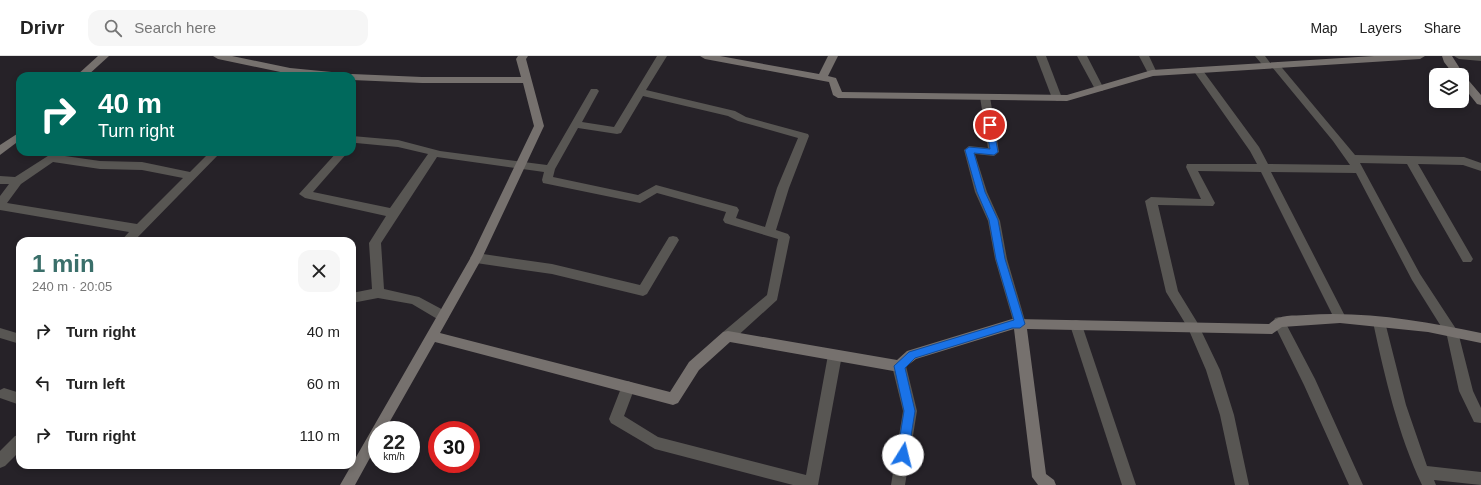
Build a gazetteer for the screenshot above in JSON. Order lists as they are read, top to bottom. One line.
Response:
{"page":{"header":"Drivr","search":"Search here","nav":["Map","Layers","Share"],"turn":["40 m","Turn right"],"heading":["1 min","240 m · 20:05"],"list":[{"name":"Turn right","value":"40 m"},{"name":"Turn left","value":"60 m"},{"name":"Turn right","value":"110 m"}],"speed":"22 km/h","limit":"30"}}
